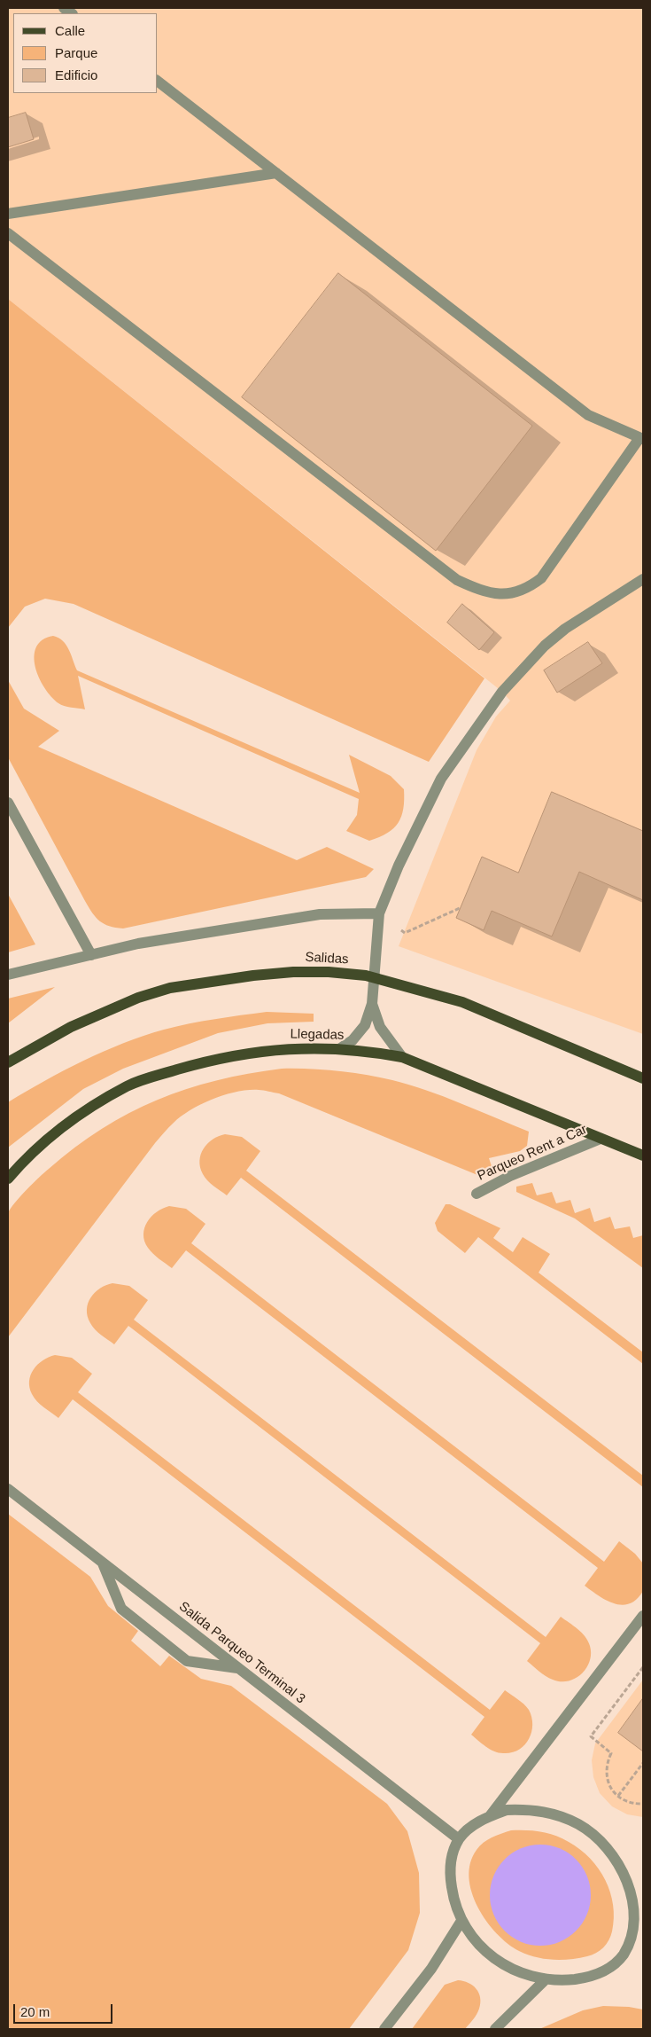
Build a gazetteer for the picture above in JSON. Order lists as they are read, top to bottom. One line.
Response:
{"streets":{"main road":["Salidas","Llegadas"],"lane":["Parqueo Rent a Car","Salida Parqueo Terminal 3"]},"crossings":[["Llegadas","Parqueo Rent a Car"]],"legend":["Calle","Parque","Edificio"],"scale_bar":"20 m"}
